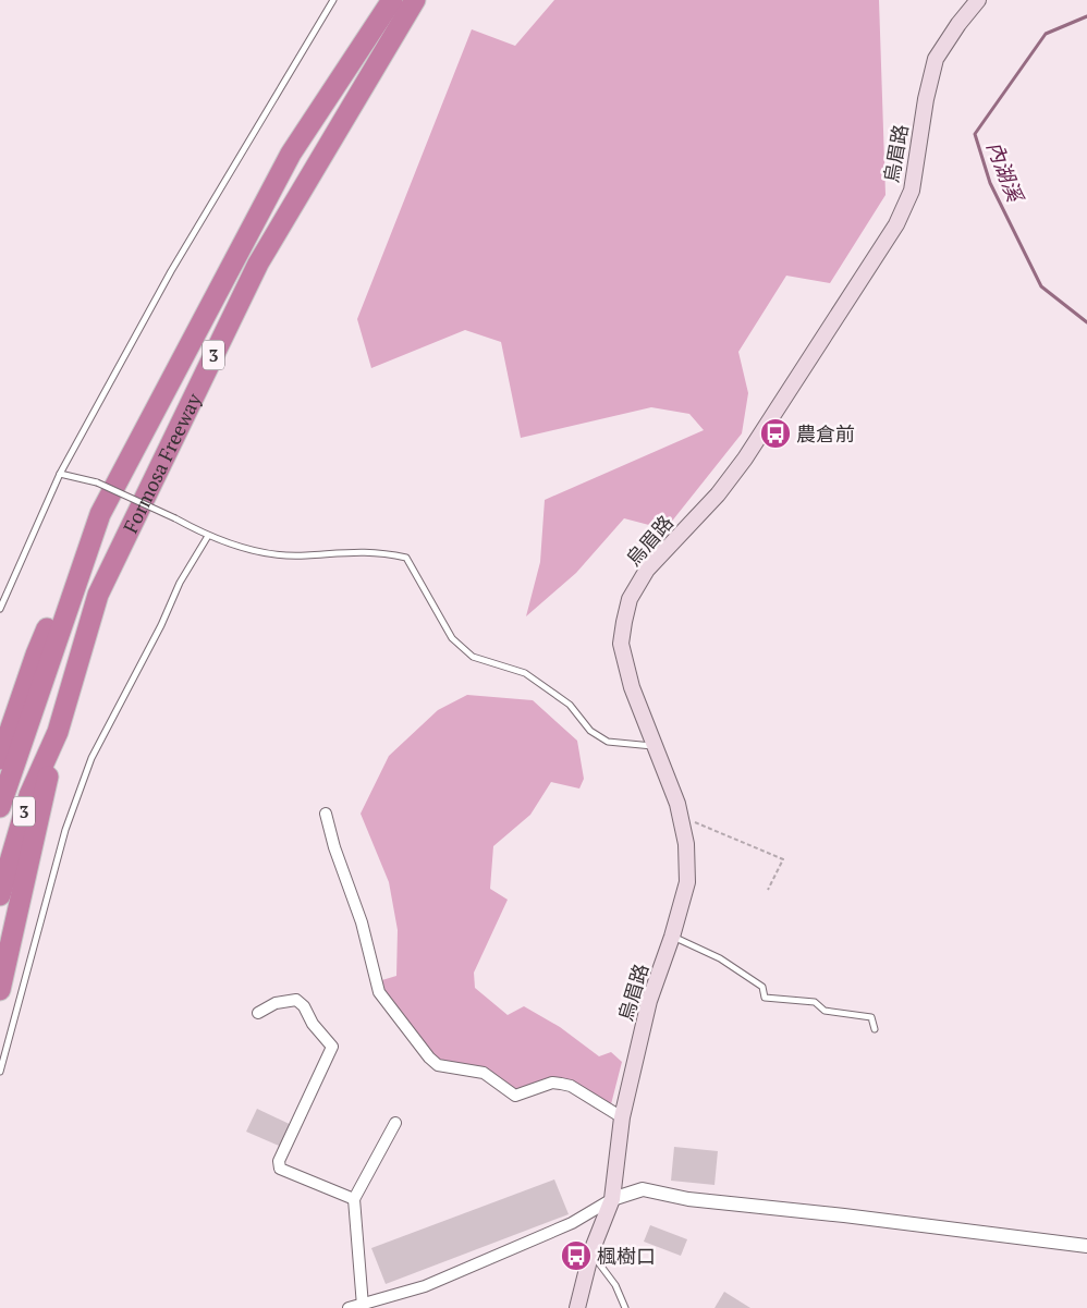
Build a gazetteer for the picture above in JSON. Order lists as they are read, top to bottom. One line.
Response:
{"streets":{"highway":["3","Formosa Freeway"],"main road":["烏眉路"]},"water":["內湖溪"],"places":{"bus stop":["農倉前","楓樹口"]}}
